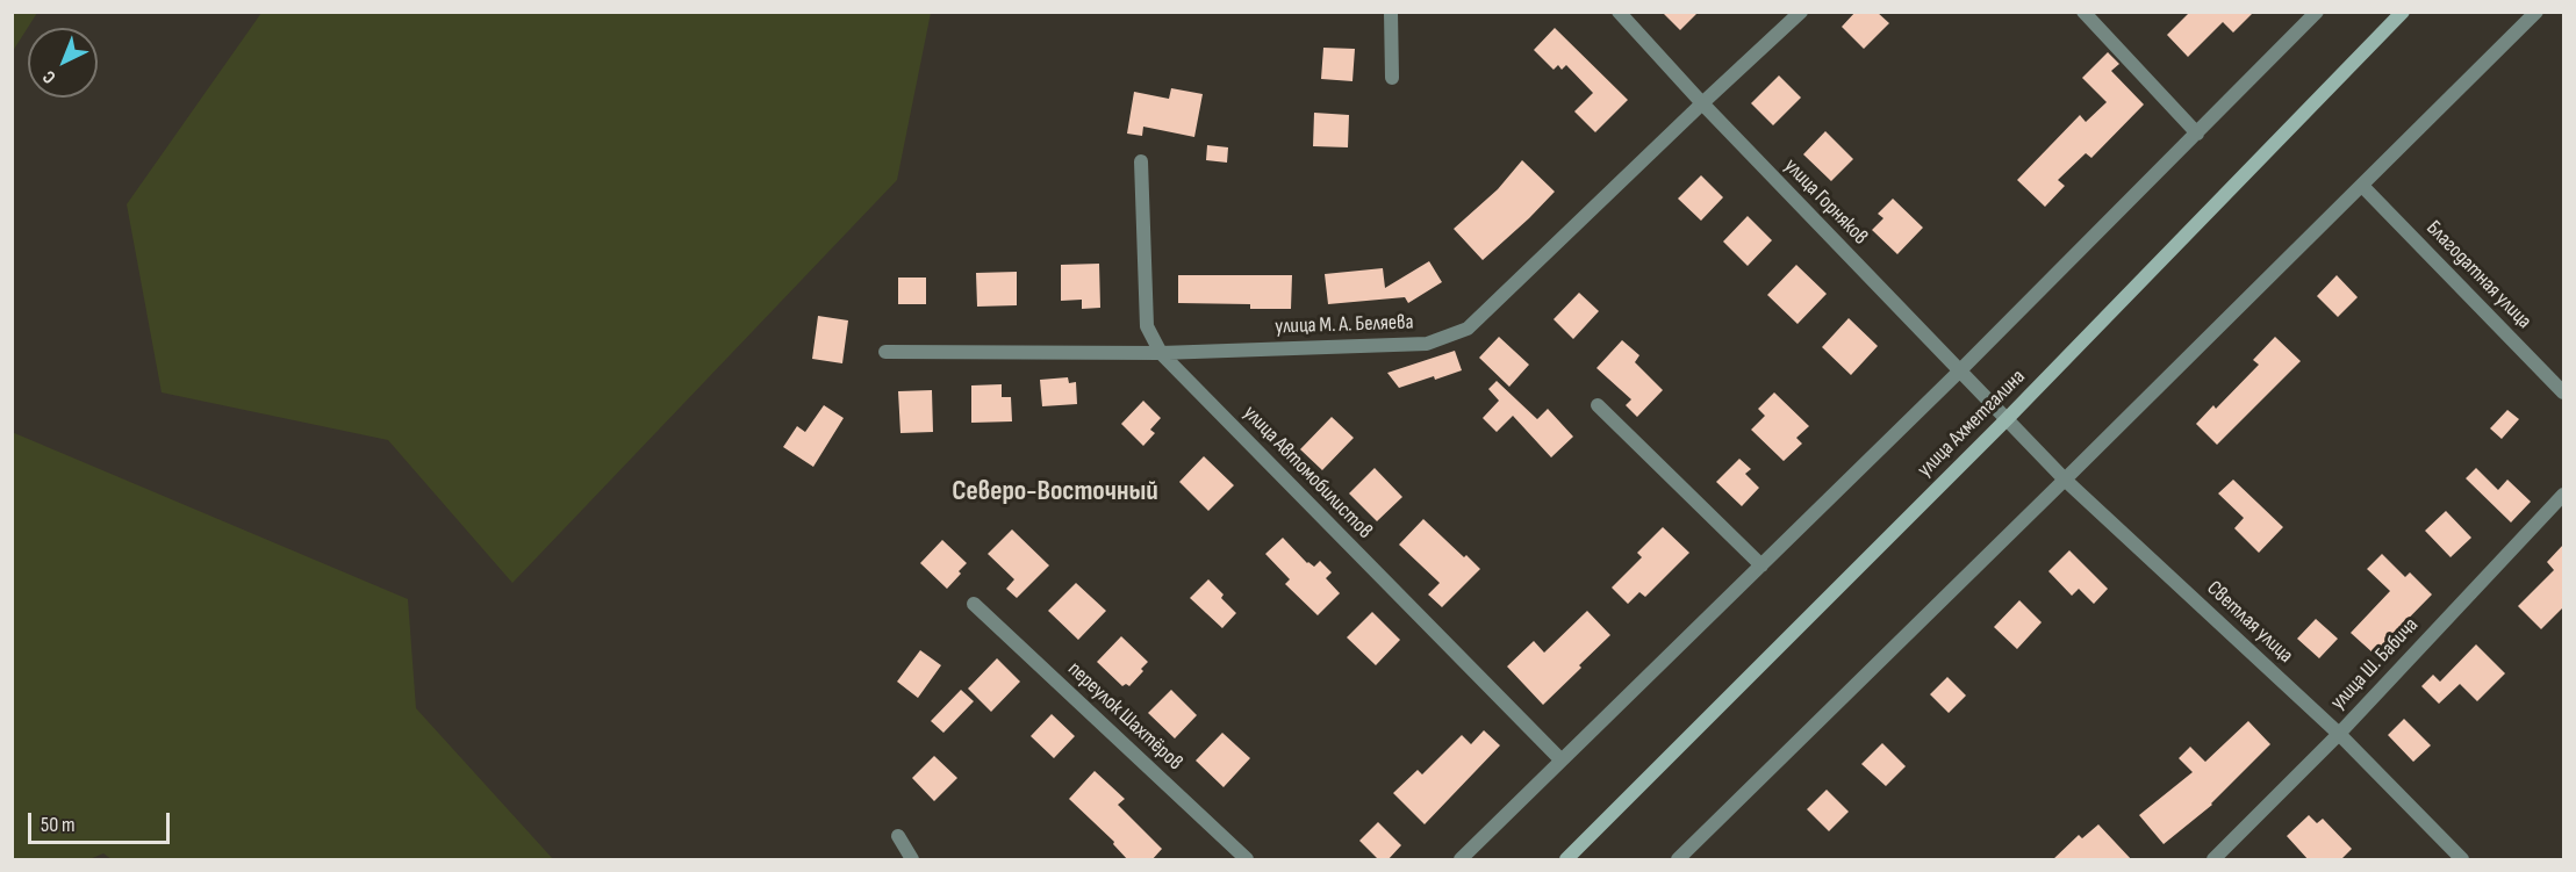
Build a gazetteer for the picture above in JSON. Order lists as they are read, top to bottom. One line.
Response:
{"streets":{"main road":["улица Ахметгалина"],"street":["улица Горняков","Благодатная улица","улица М. А. Беляева","улица Автомобилистов","Светлая улица","улица Ш. Бабича","переулок Шахтёров"]},"crossings":[["улица Горняков","улица М. А. Беляева"],["улица Горняков","улица Ахметгалина"],["улица Горняков","Светлая улица"],["улица М. А. Беляева","улица Автомобилистов"],["улица Ахметгалина","Светлая улица"],["Светлая улица","улица Ш. Бабича"]],"districts":["Северо-Восточный"],"scale_bar":"50 m","north":"bottom left"}
